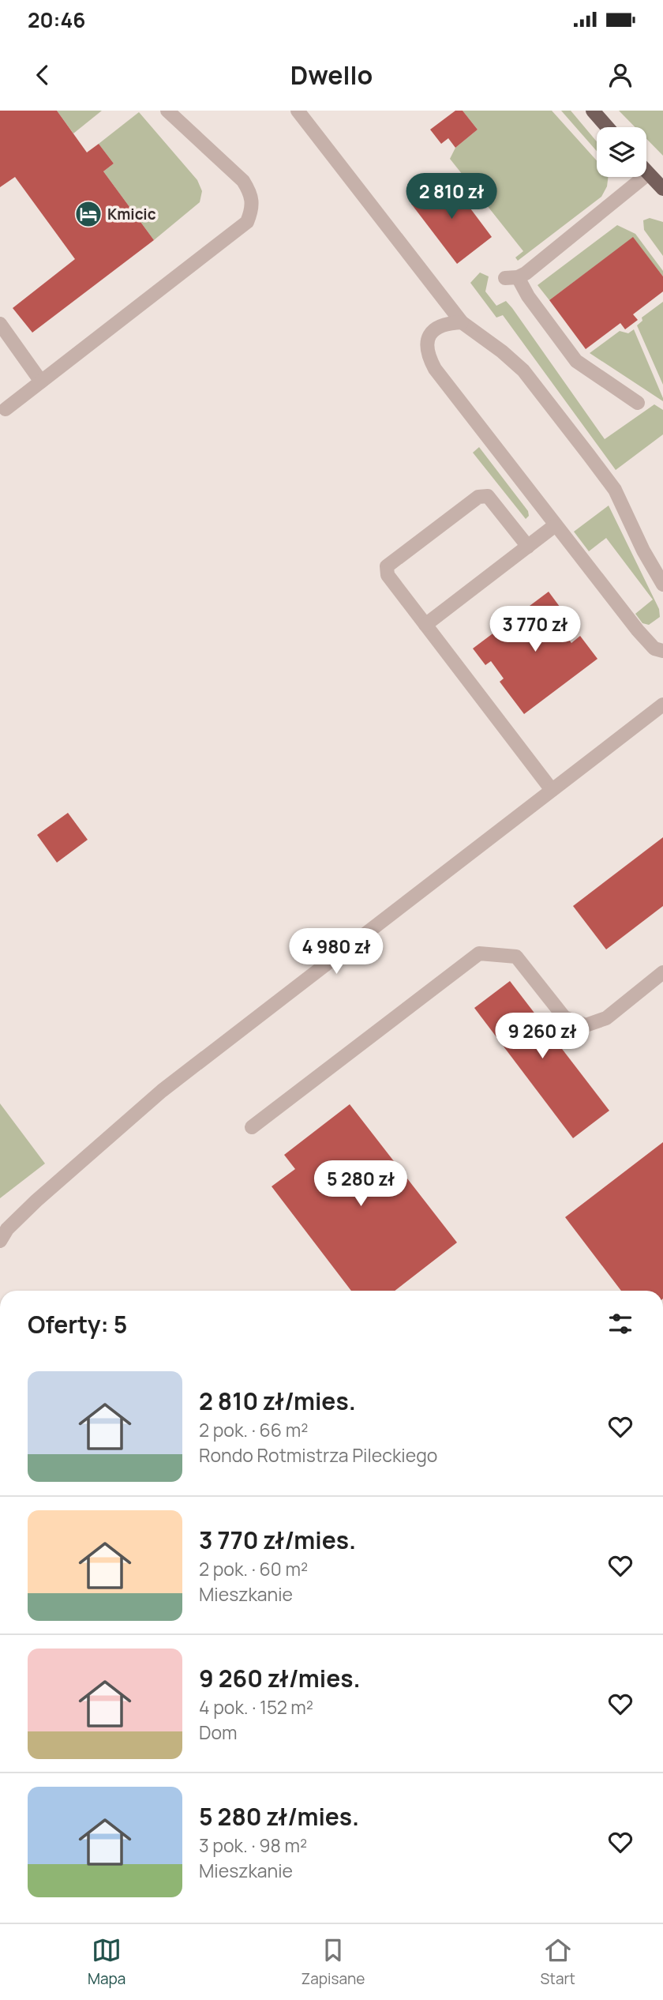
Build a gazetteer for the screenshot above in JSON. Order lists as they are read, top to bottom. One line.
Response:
{"places":{"hotel":["Kmicic"]},"page":{"status":"20:46","header":"Dwello","price":["2 810 zł","3 770 zł","4 980 zł","9 260 zł","5 280 zł"],"heading":"Oferty: 5","list":[{"name":"2 810 zł/mies.","note":"2 pok. · 66 m² · Rondo Rotmistrza Pileckiego"},{"name":"3 770 zł/mies.","note":"2 pok. · 60 m² · Mieszkanie"},{"name":"9 260 zł/mies.","note":"4 pok. · 152 m² · Dom"},{"name":"5 280 zł/mies.","note":"3 pok. · 98 m² · Mieszkanie"}],"tabs":["Mapa","Zapisane","Start"]}}
